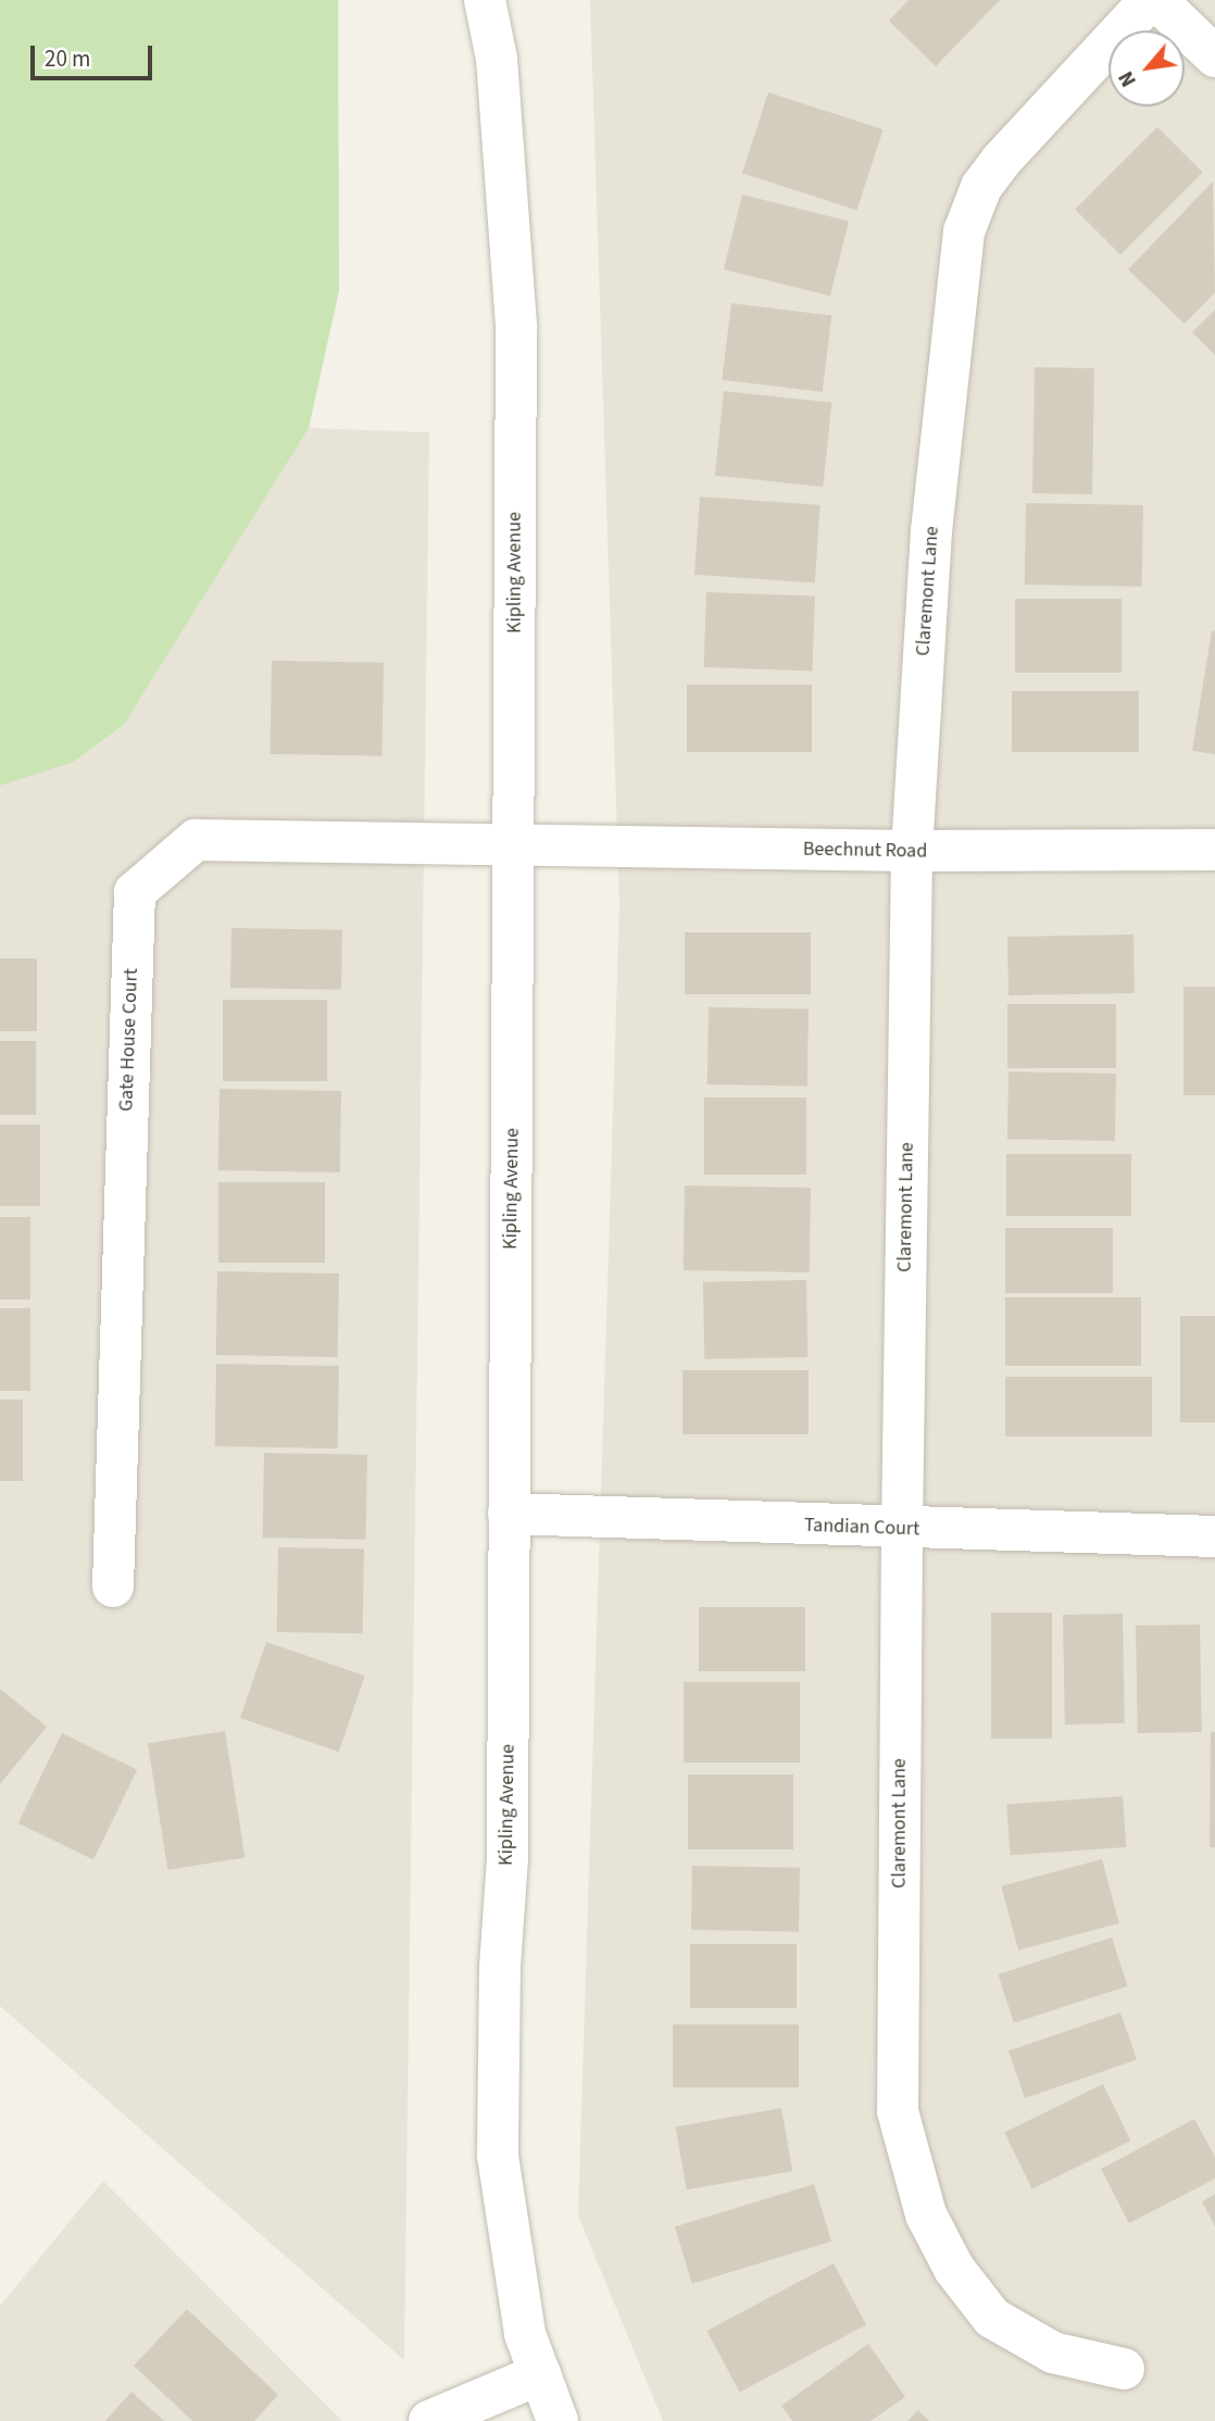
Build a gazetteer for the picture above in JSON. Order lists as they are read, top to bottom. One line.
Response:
{"streets":{"street":["Kipling Avenue","Claremont Lane","Beechnut Road","Gate House Court","Tandian Court"]},"crossings":[["Kipling Avenue","Beechnut Road"],["Kipling Avenue","Gate House Court"],["Kipling Avenue","Tandian Court"],["Claremont Lane","Beechnut Road"],["Claremont Lane","Tandian Court"],["Beechnut Road","Gate House Court"]],"scale_bar":"20 m","north":"bottom left"}
